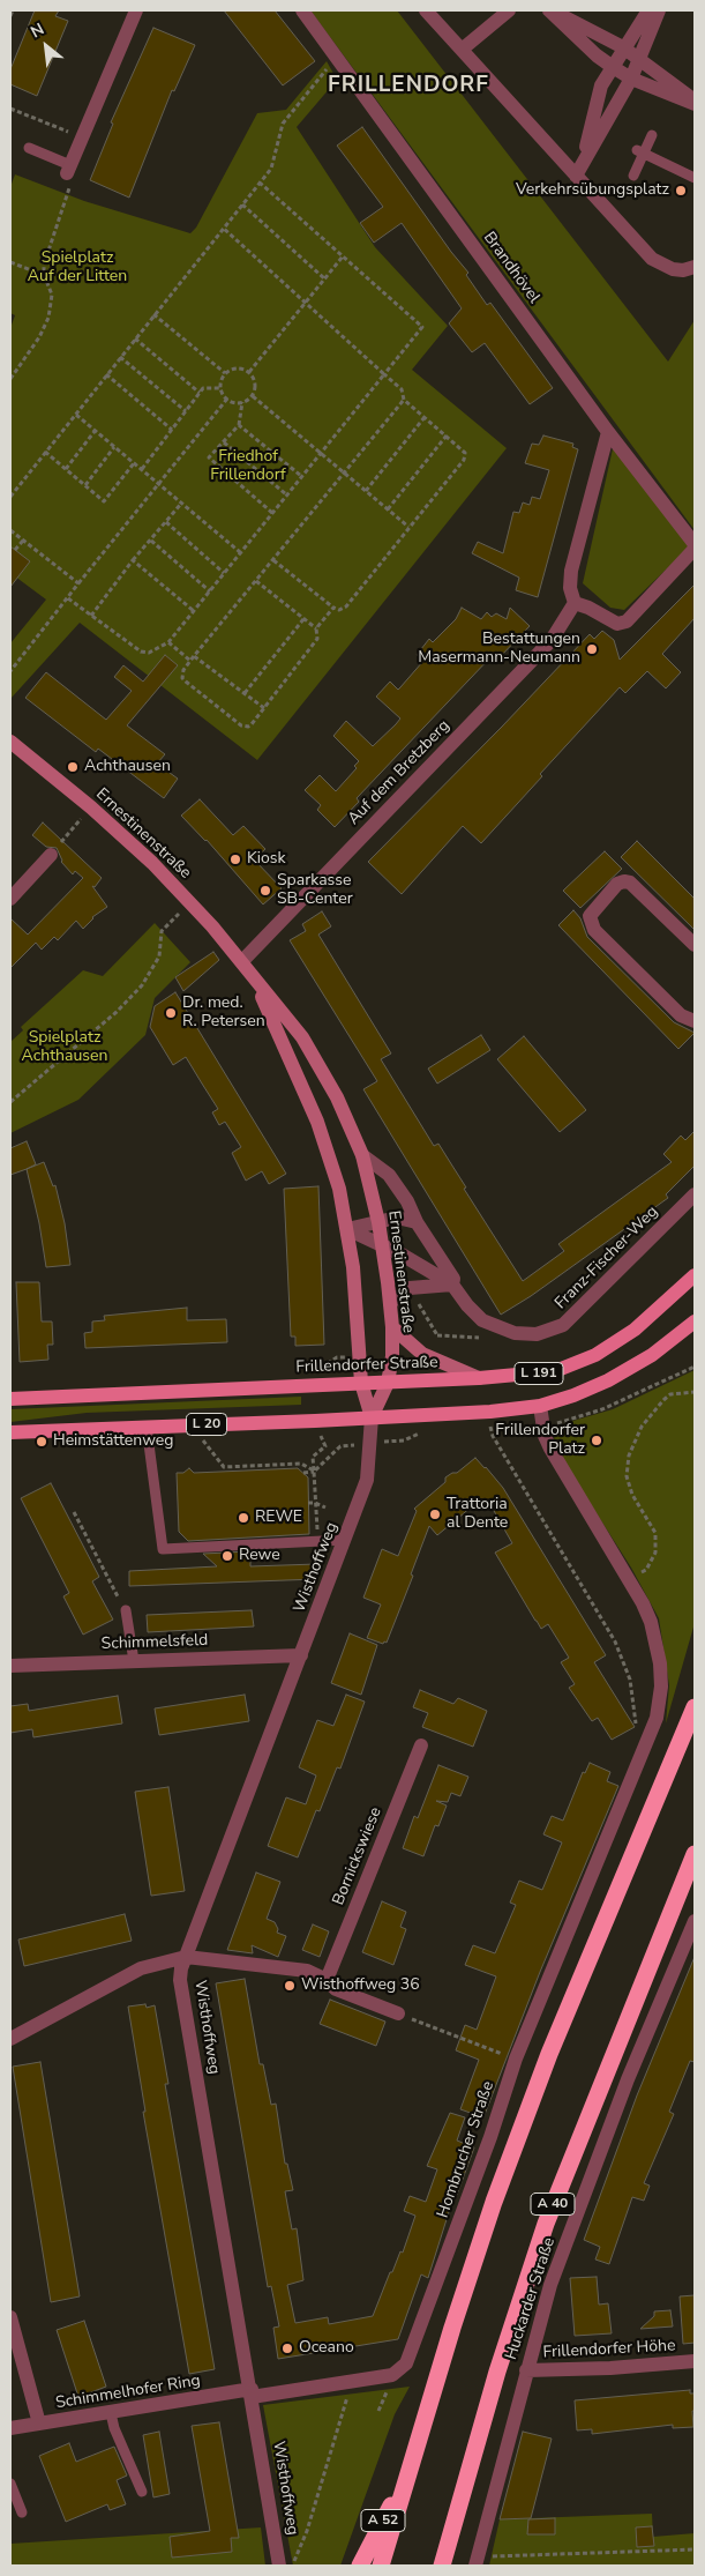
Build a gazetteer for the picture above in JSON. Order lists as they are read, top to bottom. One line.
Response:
{"streets":{"highway":["A 40","A 52"],"main road":["Ernestinenstraße","Frillendorfer Straße","L 191","L 20"],"street":["Brandhövel","Auf dem Bretzberg","Franz-Fischer-Weg","Wisthoffweg","Schimmelsfeld","Bornickswiese","Hombrucher Straße","Huckarder Straße","Frillendorfer Höhe","Schimmelhofer Ring"]},"crossings":[["Auf dem Bretzberg","Ernestinenstraße"],["Ernestinenstraße","Franz-Fischer-Weg"],["Ernestinenstraße","Frillendorfer Straße"],["Ernestinenstraße","L 191"],["Ernestinenstraße","L 20"],["Ernestinenstraße","Wisthoffweg"],["Frillendorfer Straße","L 191"],["L 191","L 20"],["L 191","Wisthoffweg"],["L 20","Wisthoffweg"],["Wisthoffweg","Schimmelsfeld"],["Wisthoffweg","Hombrucher Straße"],["Wisthoffweg","Schimmelhofer Ring"],["Hombrucher Straße","Schimmelhofer Ring"],["Huckarder Straße","Frillendorfer Höhe"]],"districts":["FRILLENDORF"],"parks":["Spielplatz Auf der Litten","Friedhof Frillendorf","Spielplatz Achthausen"],"places":["Verkehrsübungsplatz","Bestattungen Masermann-Neumann","Achthausen","Kiosk","Sparkasse SB-Center","Dr. med. R. Petersen","Frillendorfer Platz","Heimstättenweg","Trattoria al Dente","REWE","Rewe","Wisthoffweg 36","Oceano"],"north":"top left"}
